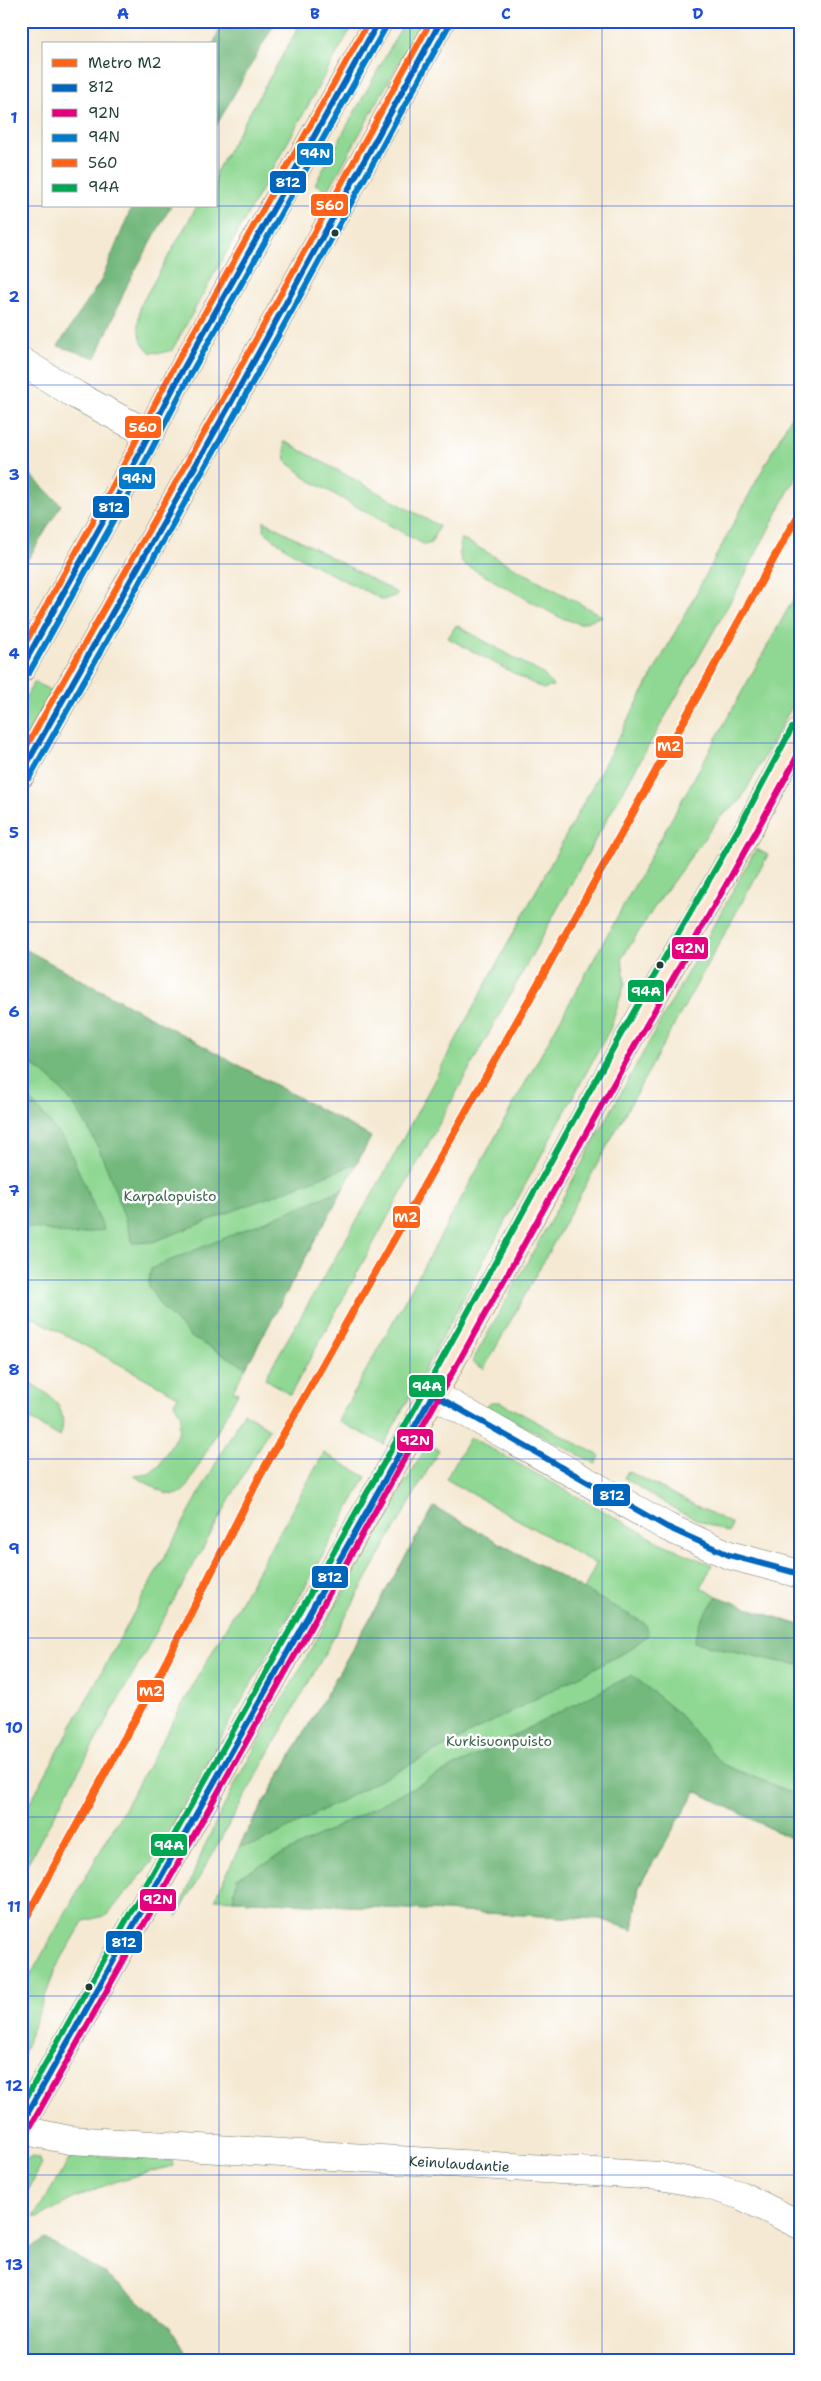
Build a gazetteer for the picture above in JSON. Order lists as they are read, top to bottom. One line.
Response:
{"streets":{"street":["Keinulaudantie"]},"parks":["Karpalopuisto","Kurkisuonpuisto"],"lines":["transit line 812","transit line 560","transit line 94N","metro line M2","transit line 94A","transit line 92N"],"legend":["Metro M2","812","92N","94N","560","94A"],"grid":{"columns":["A","B","C","D"],"rows":["1","2","3","4","5","6","7","8","9","10","11","12","13"]}}
